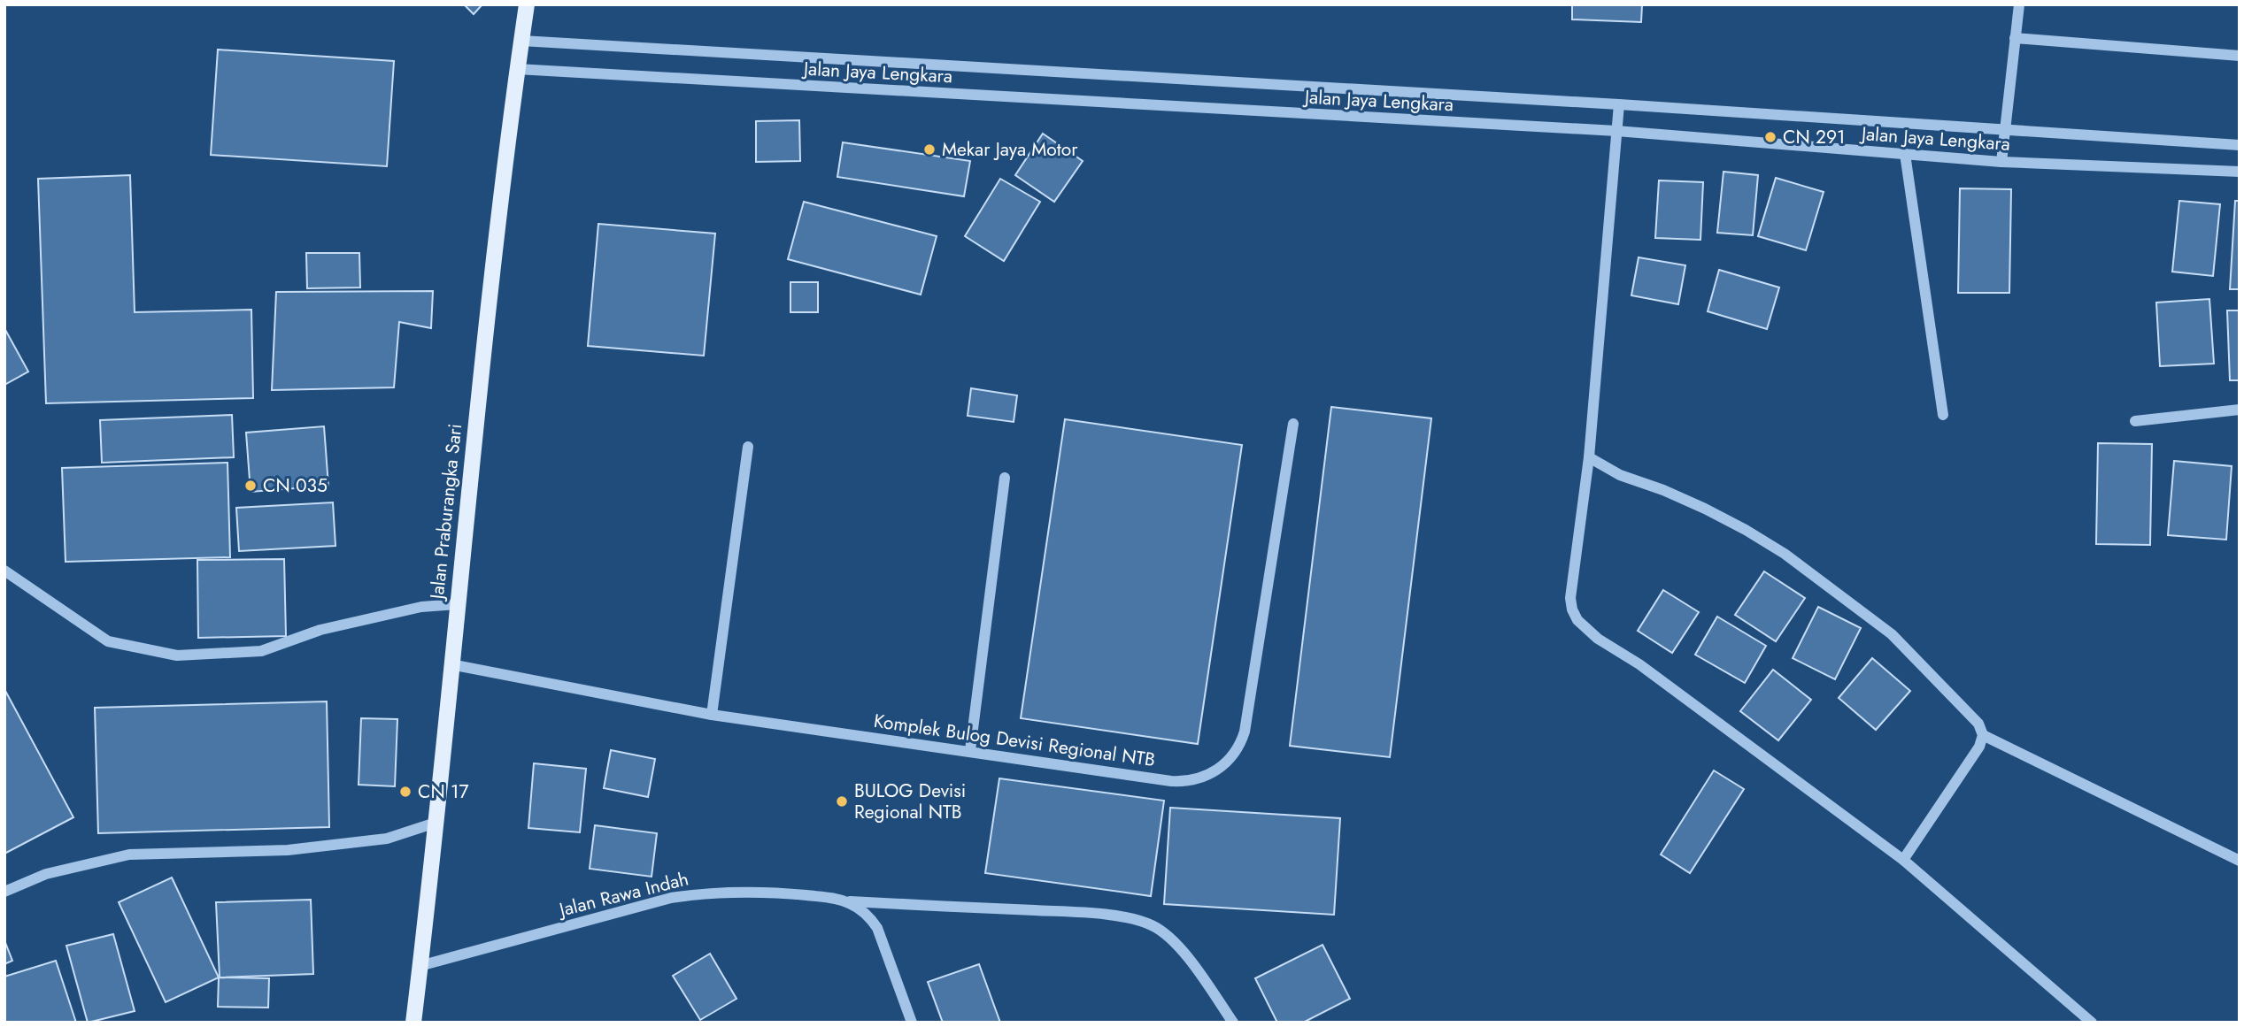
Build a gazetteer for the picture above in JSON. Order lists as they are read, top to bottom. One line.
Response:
{"streets":{"main road":["Jalan Praburangka Sari"],"street":["Jalan Jaya Lengkara","Komplek Bulog Devisi Regional NTB","Jalan Rawa Indah"]},"crossings":[["Jalan Jaya Lengkara","Jalan Praburangka Sari"],["Jalan Praburangka Sari","Komplek Bulog Devisi Regional NTB"],["Jalan Praburangka Sari","Jalan Rawa Indah"]],"places":["CN 291","Mekar Jaya Motor","CN 035","CN 17","BULOG Devisi Regional NTB"]}
